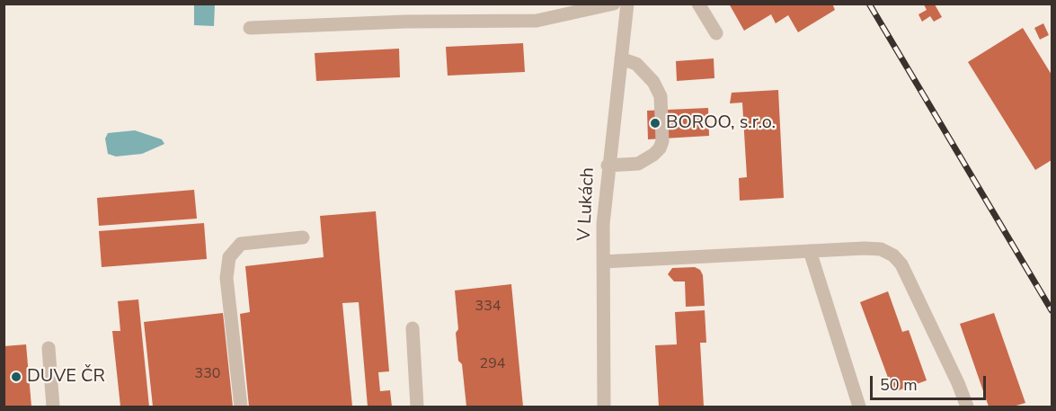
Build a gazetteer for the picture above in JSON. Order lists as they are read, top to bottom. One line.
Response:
{"streets":{"street":["V Lukách"]},"places":["BOROO, s.r.o.","DUVE ČR"],"house_numbers":["334","294","330"],"scale_bar":"50 m"}
